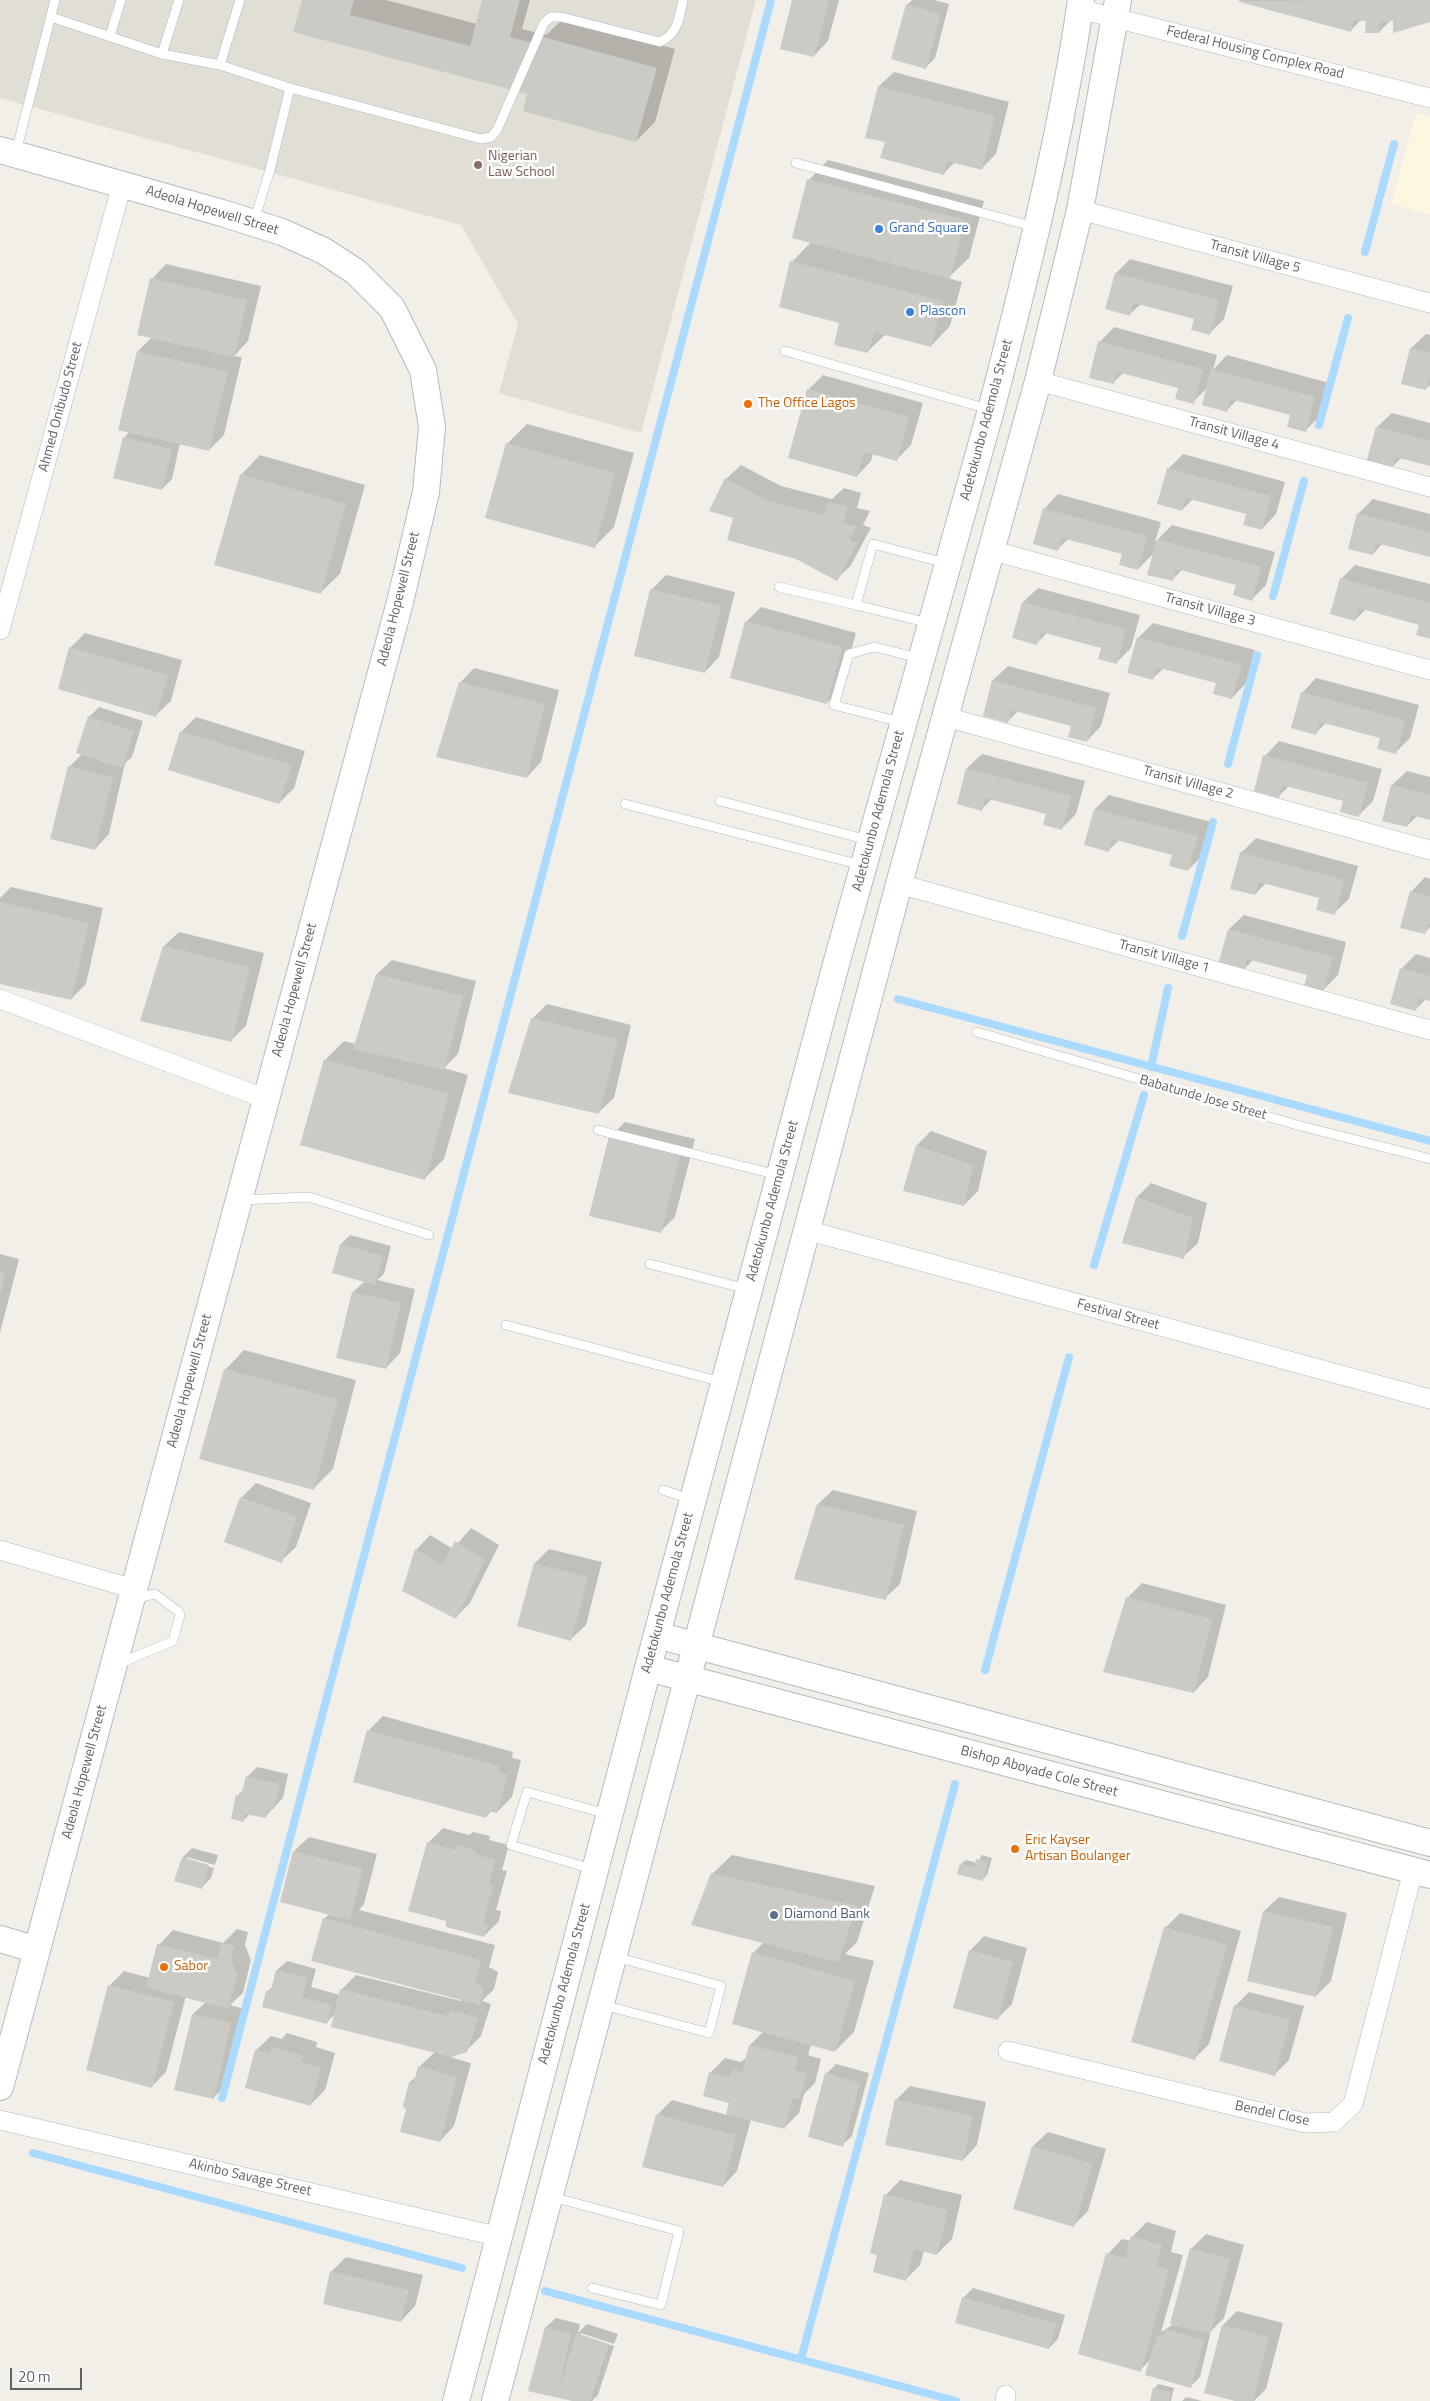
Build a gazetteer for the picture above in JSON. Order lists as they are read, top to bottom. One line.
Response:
{"streets":{"main road":["Adeola Hopewell Street","Adetokunbo Ademola Street","Bishop Aboyade Cole Street"],"street":["Federal Housing Complex Road","Transit Village 5","Ahmed Onibudo Street","Transit Village 4","Transit Village 3","Transit Village 2","Transit Village 1","Festival Street","Bendel Close","Akinbo Savage Street"],"lane":["Babatunde Jose Street"]},"crossings":[["Federal Housing Complex Road","Adetokunbo Ademola Street"],["Adeola Hopewell Street","Ahmed Onibudo Street"],["Adetokunbo Ademola Street","Bishop Aboyade Cole Street"],["Adetokunbo Ademola Street","Akinbo Savage Street"],["Bishop Aboyade Cole Street","Bendel Close"]],"places":["Nigerian Law School","Grand Square","Plascon","The Office Lagos","Eric Kayser Artisan Boulanger","Diamond Bank","Sabor"],"scale_bar":"20 m"}
